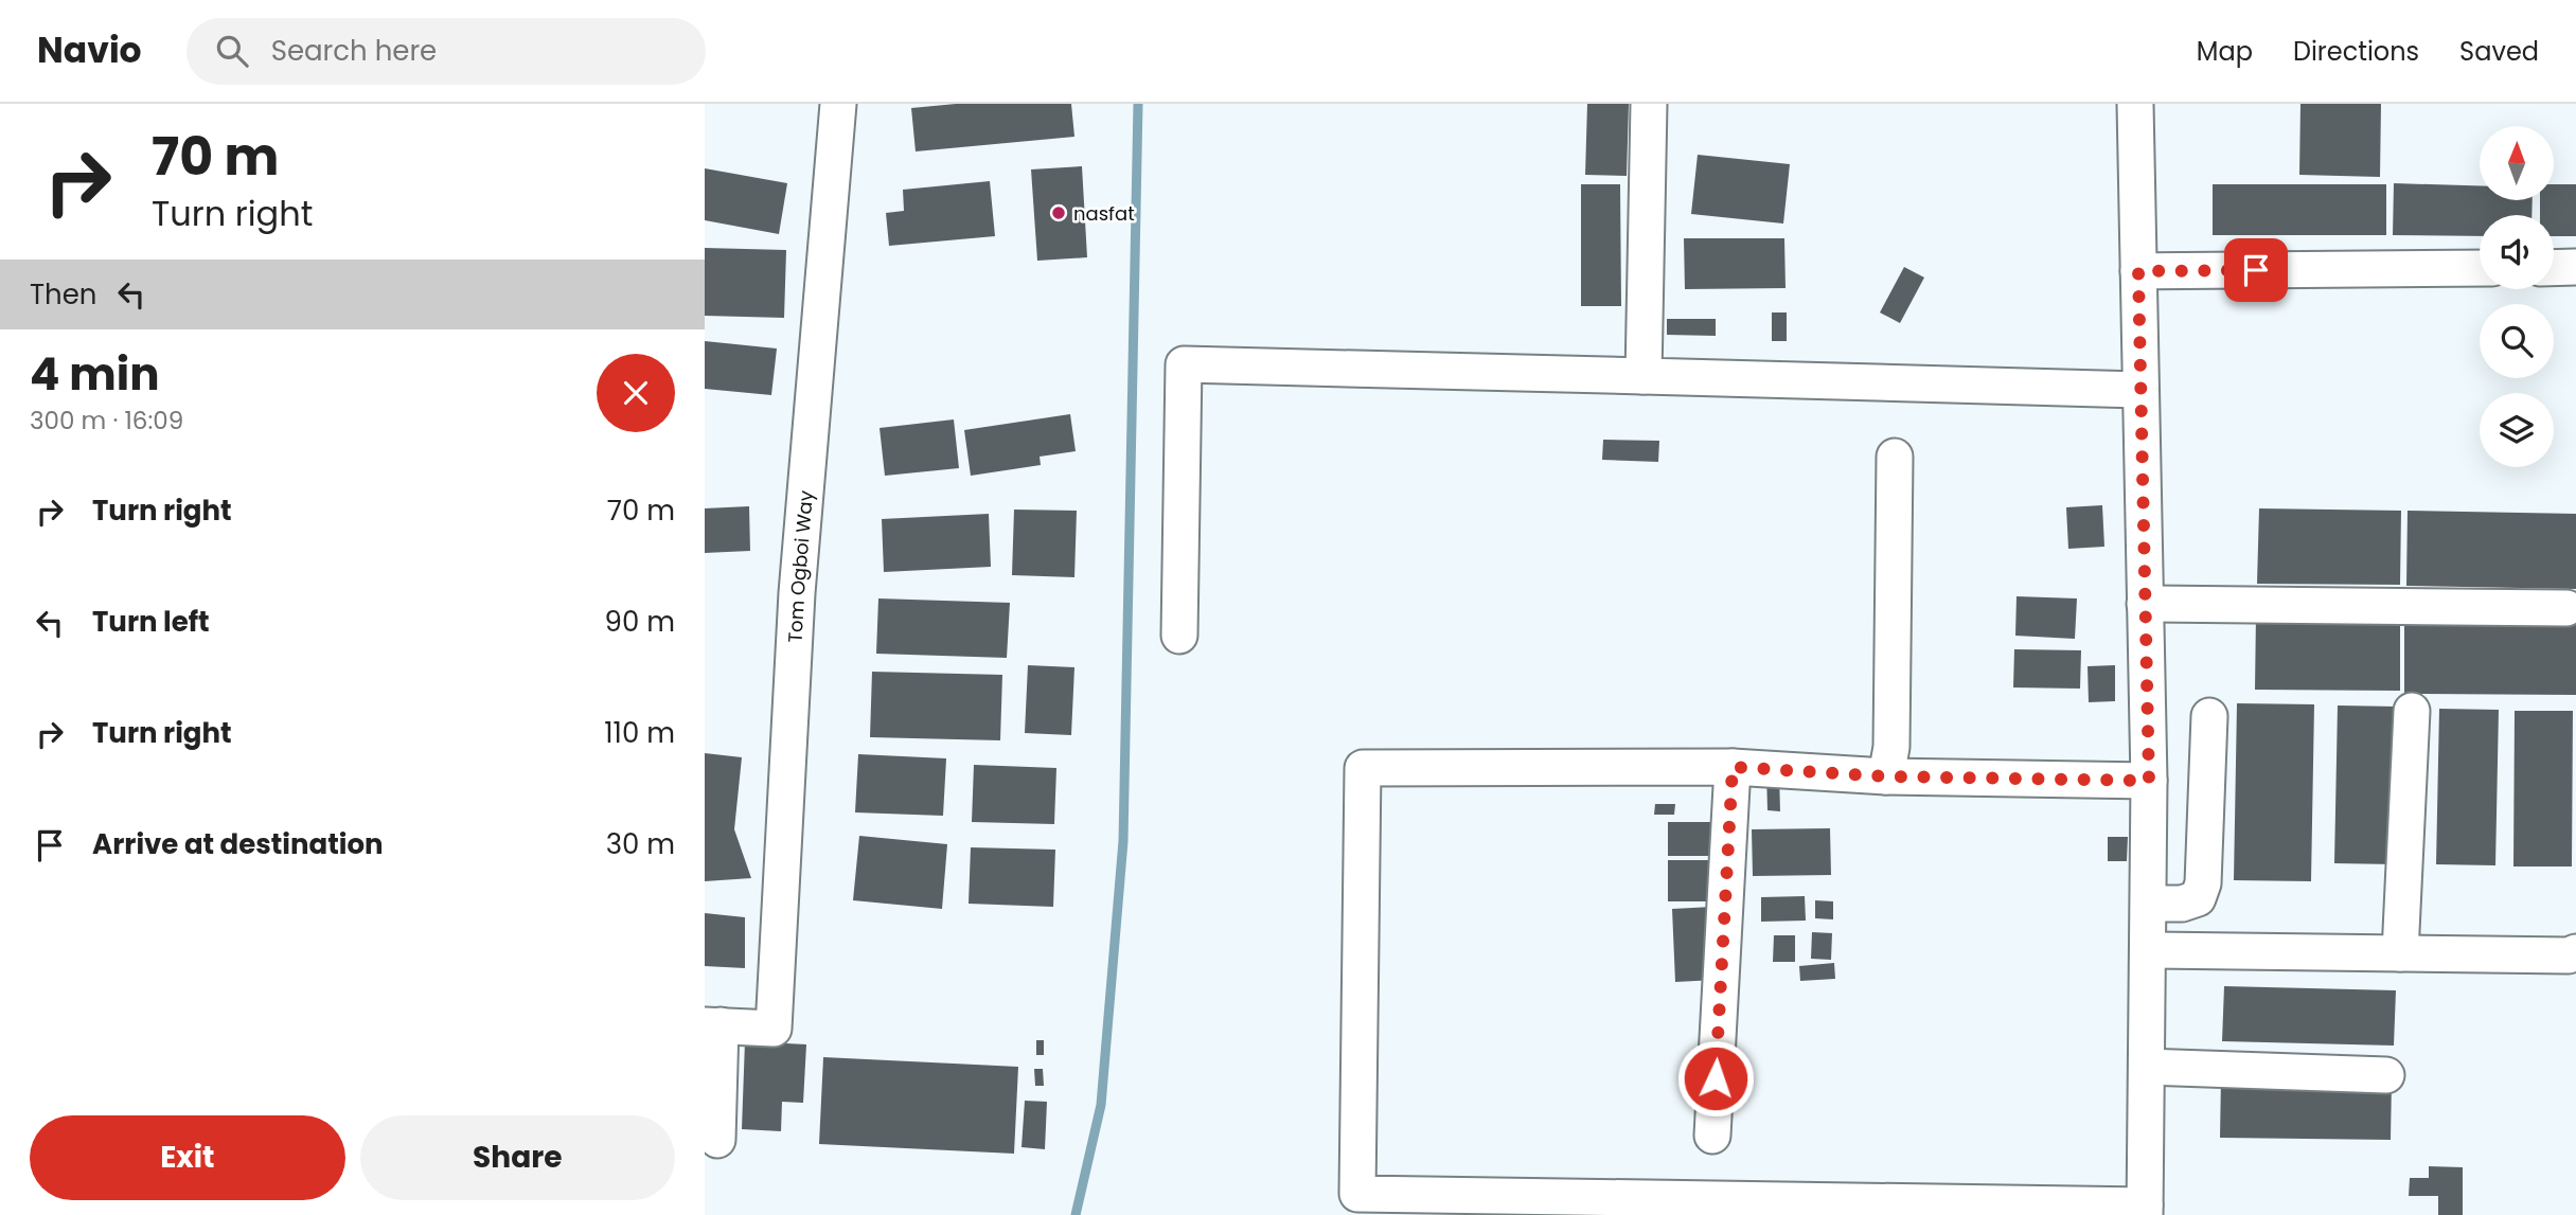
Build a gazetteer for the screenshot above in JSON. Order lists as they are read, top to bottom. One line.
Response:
{"streets":{"street":["Tom Ogboi Way"]},"places":["nasfat"],"north":"top","page":{"header":"Navio","search":"Search here","nav":["Map","Directions","Saved"],"turn":["70 m","Turn right"],"then":"Then","heading":["4 min","300 m · 16:09"],"list":[{"name":"Turn right","value":"70 m"},{"name":"Turn left","value":"90 m"},{"name":"Turn right","value":"110 m"},{"name":"Arrive at destination","value":"30 m"}],"buttons":["Exit","Share"]}}
